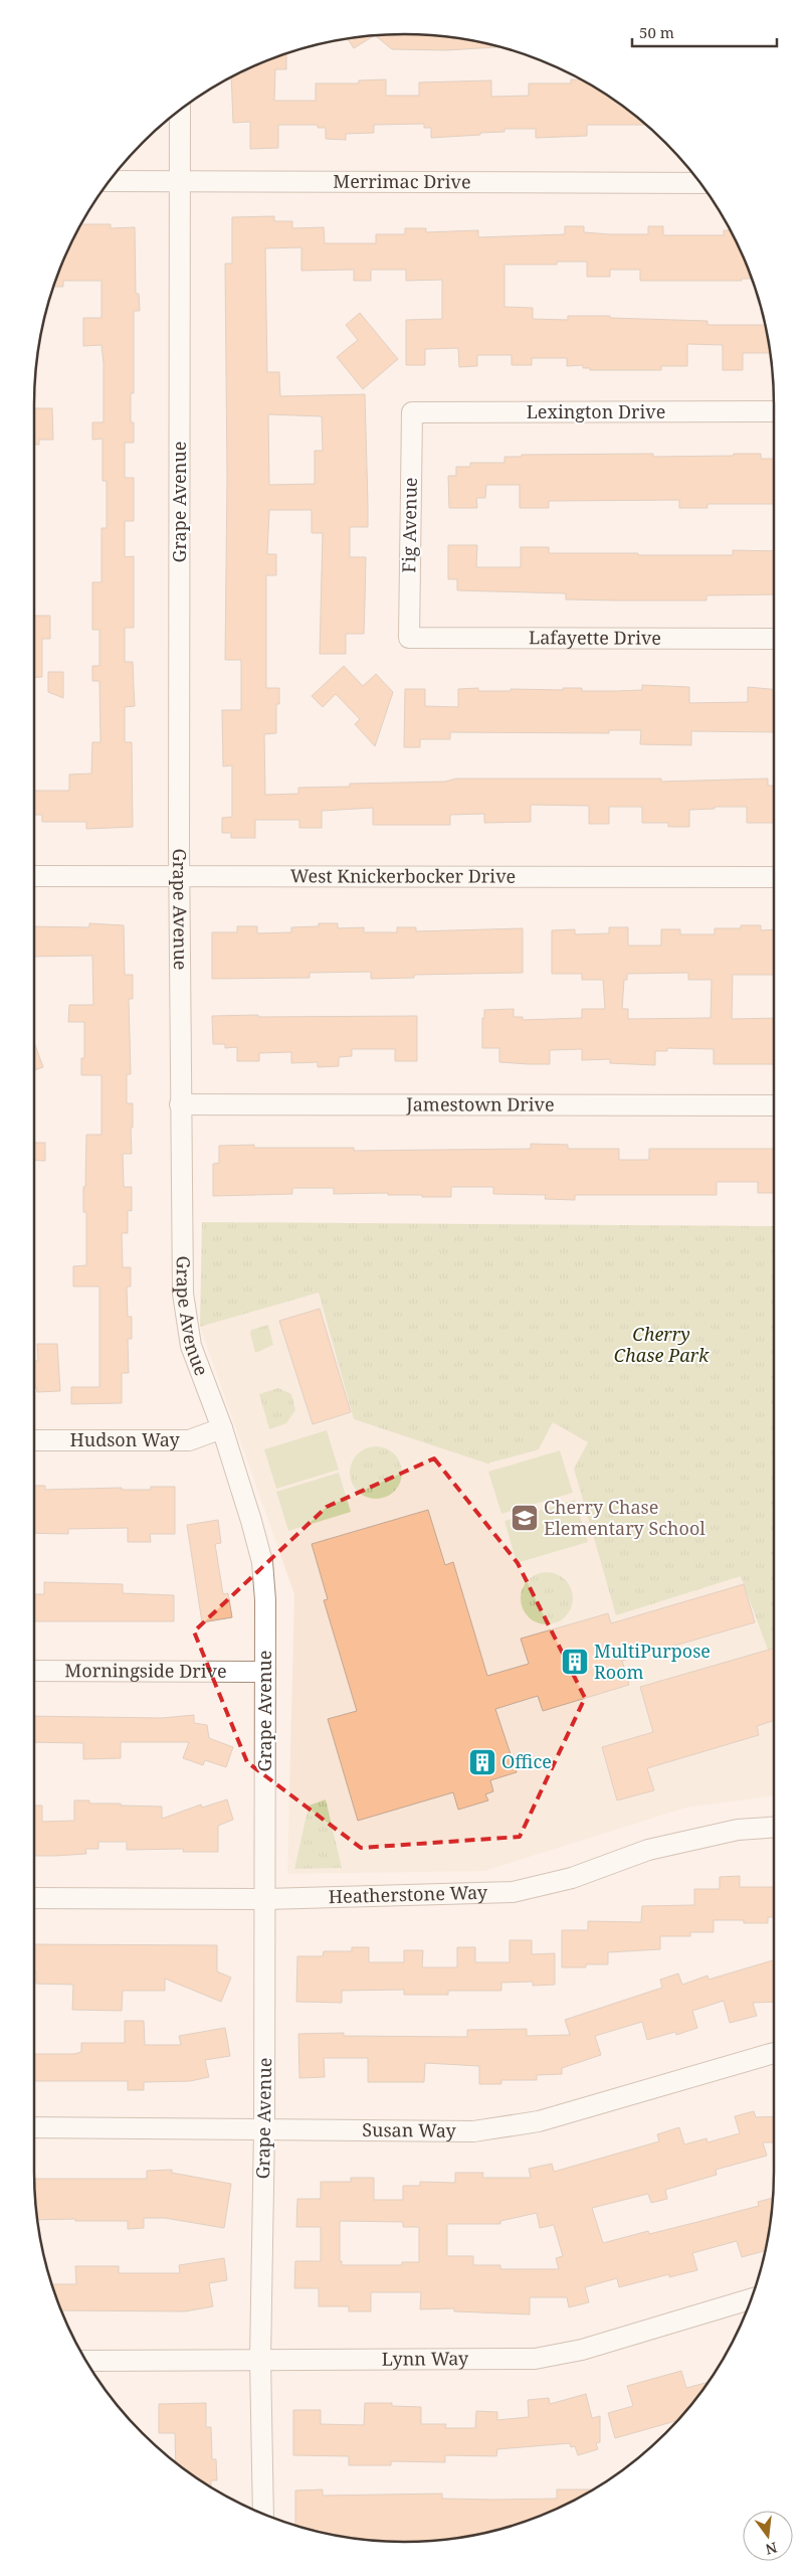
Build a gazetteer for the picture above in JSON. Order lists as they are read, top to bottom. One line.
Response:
{"streets":{"street":["Merrimac Drive","Lexington Drive","Grape Avenue","Fig Avenue","Lafayette Drive","West Knickerbocker Drive","Jamestown Drive","Hudson Way","Morningside Drive","Heatherstone Way","Susan Way","Lynn Way"]},"crossings":[["Merrimac Drive","Grape Avenue"],["Lexington Drive","Fig Avenue"],["Grape Avenue","West Knickerbocker Drive"],["Grape Avenue","Jamestown Drive"],["Grape Avenue","Hudson Way"],["Grape Avenue","Morningside Drive"],["Grape Avenue","Heatherstone Way"],["Grape Avenue","Susan Way"],["Grape Avenue","Lynn Way"],["Fig Avenue","Lafayette Drive"]],"parks":["Cherry Chase Park"],"places":{"school or university":["Cherry Chase Elementary School"],"building":["MultiPurpose Room","Office"]},"scale_bar":"50 m","north":"bottom"}
